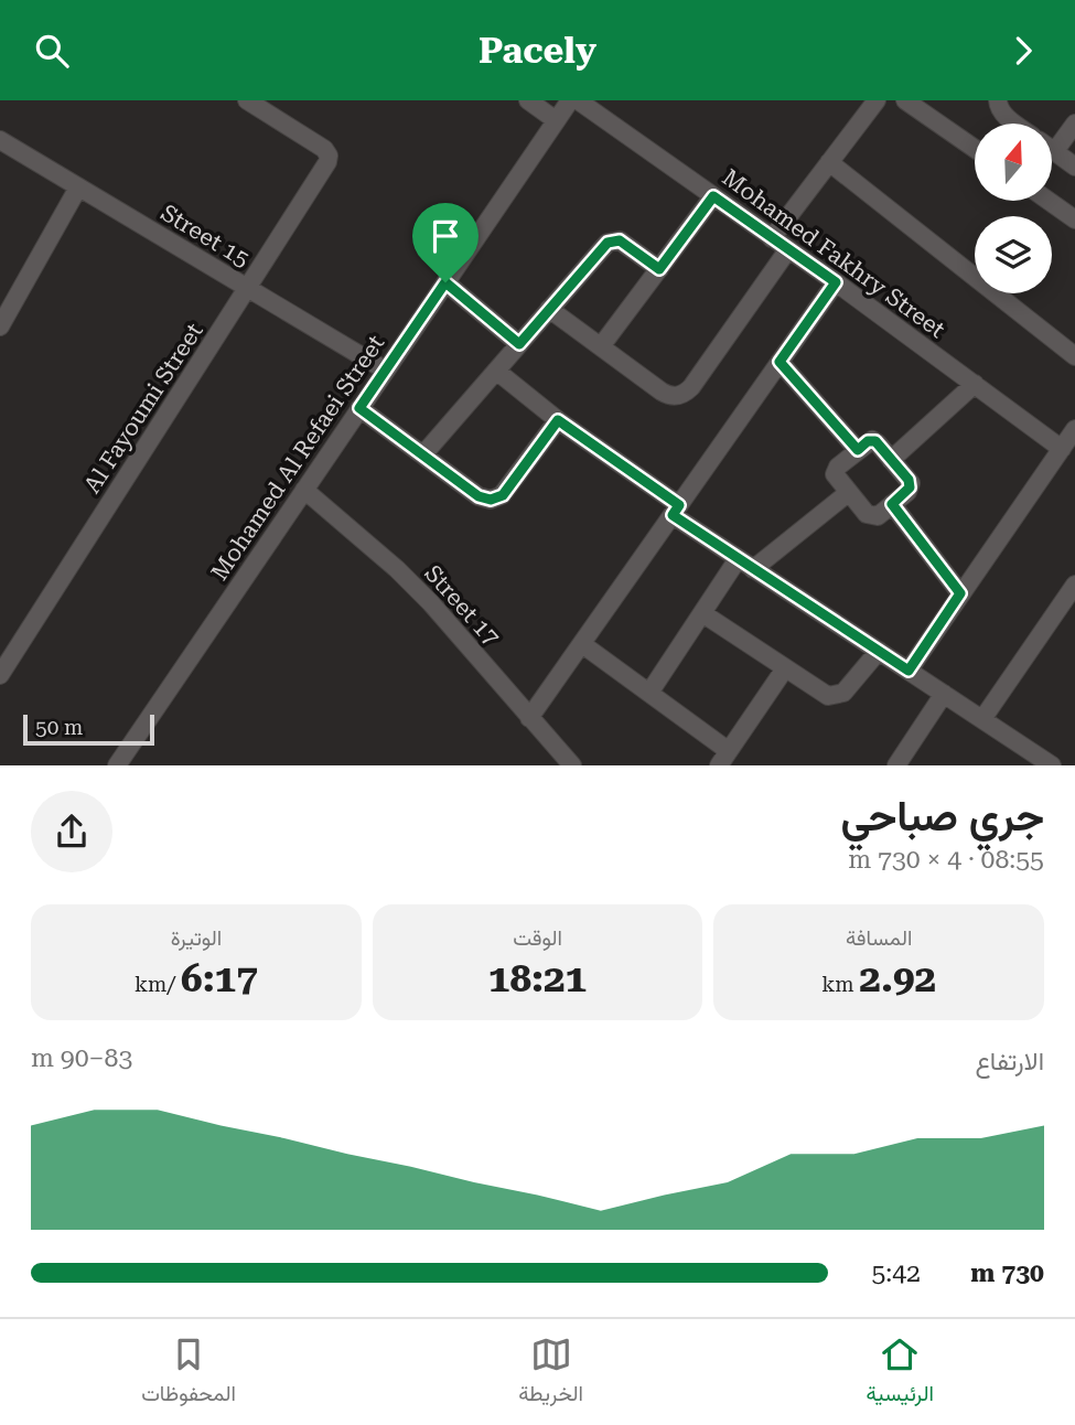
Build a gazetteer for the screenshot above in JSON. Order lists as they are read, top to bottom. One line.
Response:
{"streets":{"street":["Street 15","Mohamed Fakhry Street","Al Fayoumi Street","Mohamed Al Refaei Street","Street 17"]},"crossings":[["Street 15","Al Fayoumi Street"],["Street 15","Mohamed Al Refaei Street"],["Mohamed Al Refaei Street","Street 17"]],"scale_bar":"50 m","north":"top","page":{"header":"Pacely","scale":"50 m","heading":["جري صباحي","08:55 · 4 × 730 m"],"stats":[["المسافة","2.92 km"],["الوقت","18:21"],["الوتيرة","6:17 /km"]],"chart":["الارتفاع","83–90 m"],"list":[{"name":"730 m","note":"5:42"}],"tabs":["الرئيسية","الخريطة","المحفوظات"]}}
